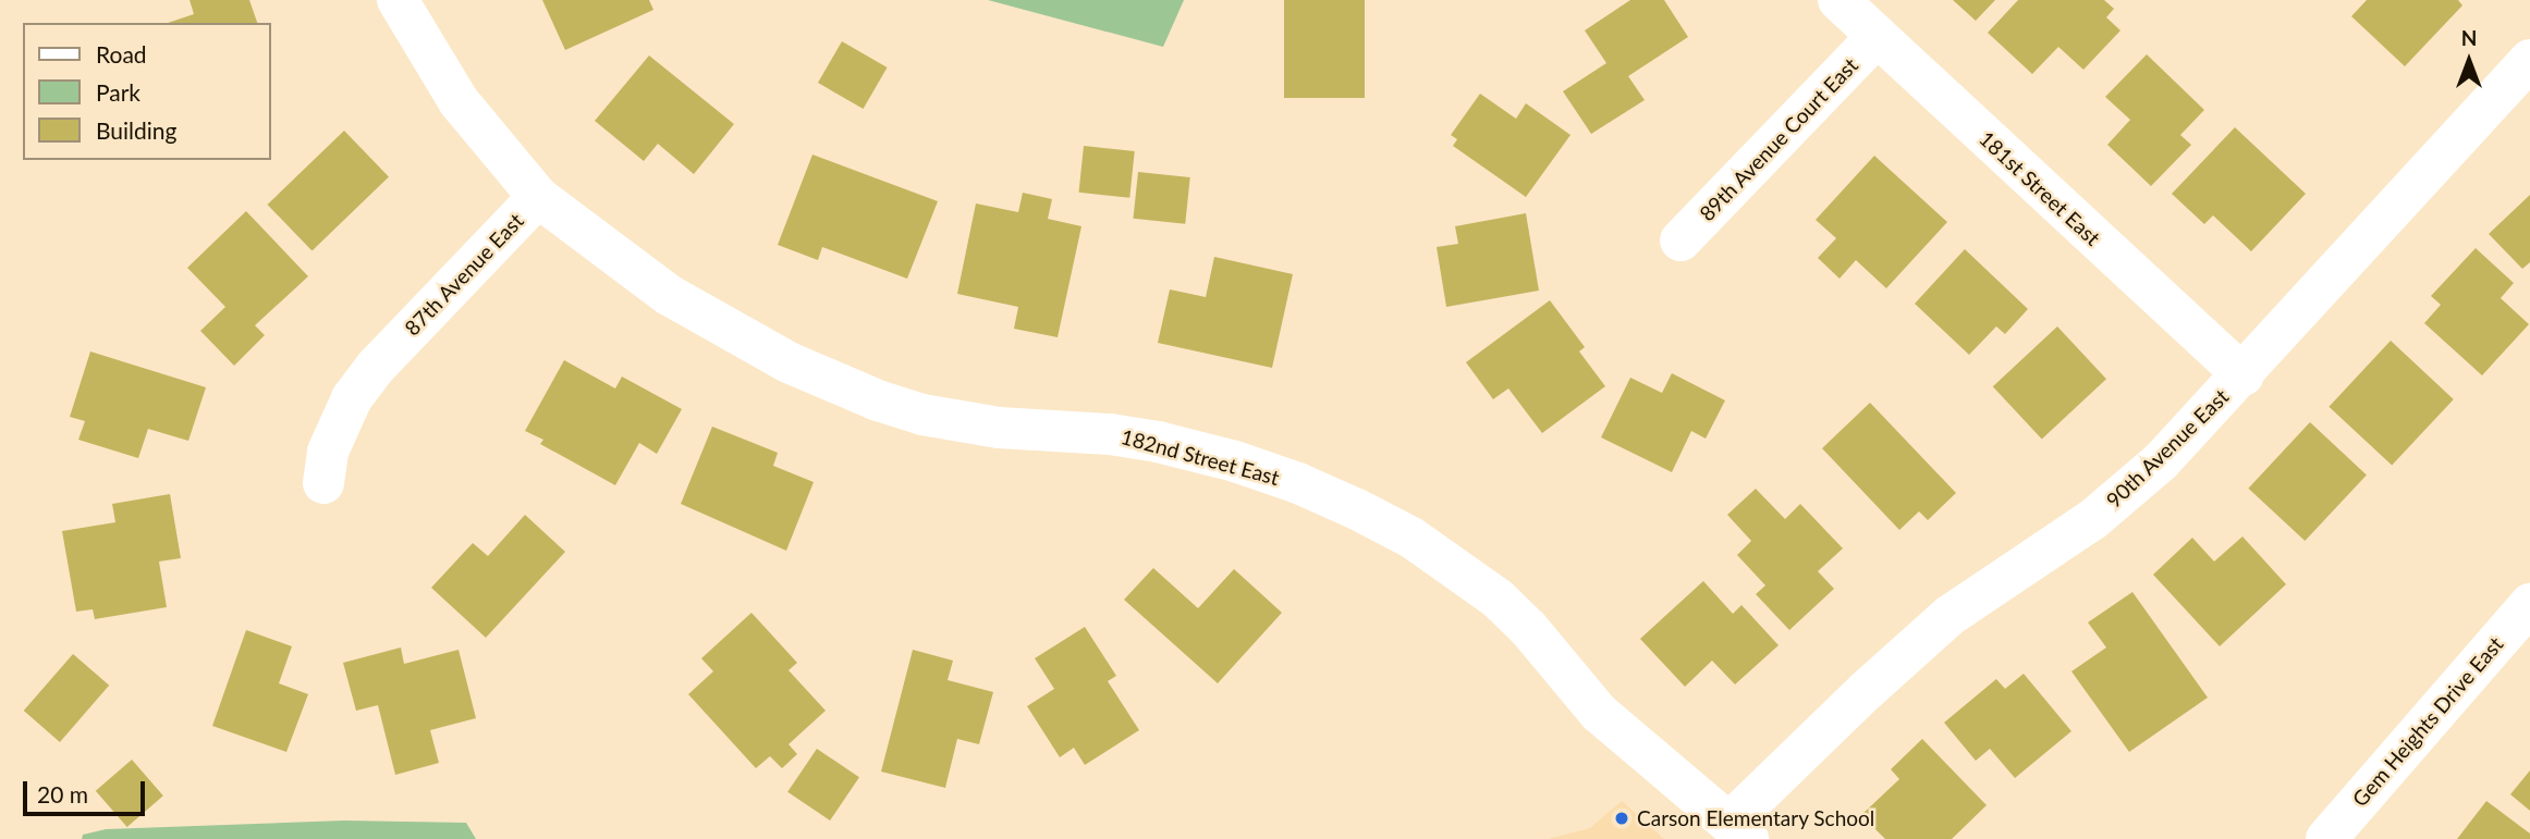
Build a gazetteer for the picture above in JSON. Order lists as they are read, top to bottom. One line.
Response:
{"streets":{"street":["89th Avenue Court East","181st Street East","87th Avenue East","90th Avenue East","182nd Street East","Gem Heights Drive East"]},"crossings":[["89th Avenue Court East","181st Street East"],["181st Street East","90th Avenue East"],["87th Avenue East","182nd Street East"],["90th Avenue East","182nd Street East"]],"places":["Carson Elementary School"],"legend":["Road","Park","Building"],"scale_bar":"20 m","north":"top"}
